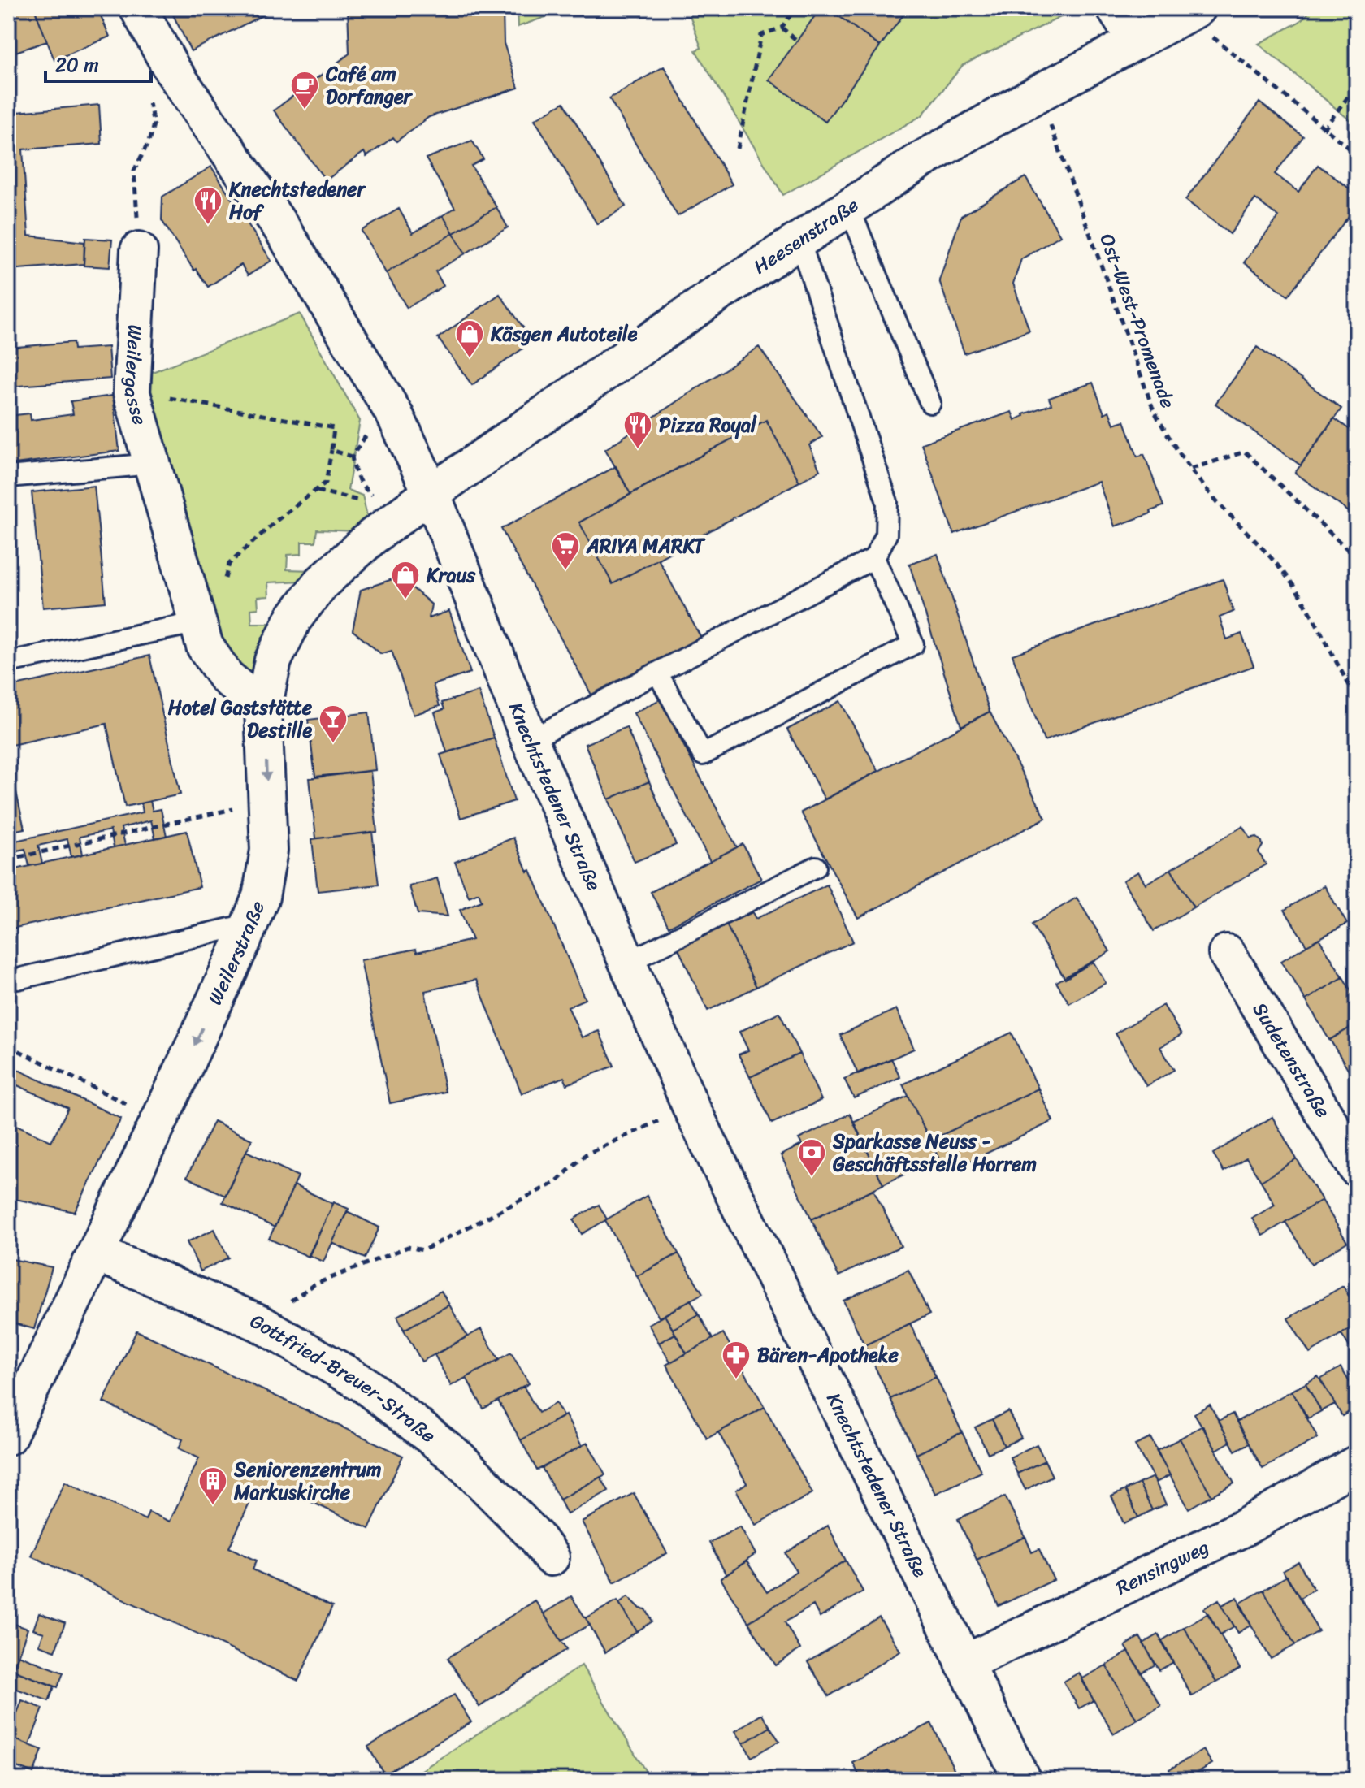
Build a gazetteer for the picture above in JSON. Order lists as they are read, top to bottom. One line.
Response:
{"streets":{"street":["Heesenstraße","Weilergasse","Knechtstedener Straße","Weilerstraße","Sudetenstraße","Gottfried-Breuer-Straße","Rensingweg"],"path":["Ost-West-Promenade"]},"crossings":[["Heesenstraße","Ost-West-Promenade"],["Heesenstraße","Knechtstedener Straße"],["Heesenstraße","Weilerstraße"],["Weilergasse","Weilerstraße"],["Knechtstedener Straße","Weilerstraße"],["Knechtstedener Straße","Rensingweg"],["Weilerstraße","Gottfried-Breuer-Straße"]],"places":{"cafe":["Café am Dorfanger"],"restaurant":["Knechtstedener Hof","Pizza Royal"],"shop":["Käsgen Autoteile","Kraus"],"supermarket":["ARIYA MARKT"],"bar":["Hotel Gaststätte Destille"],"bank":["Sparkasse Neuss - Geschäftsstelle Horrem"],"pharmacy":["Bären-Apotheke"],"building":["Seniorenzentrum Markuskirche"]},"scale_bar":"20 m"}
